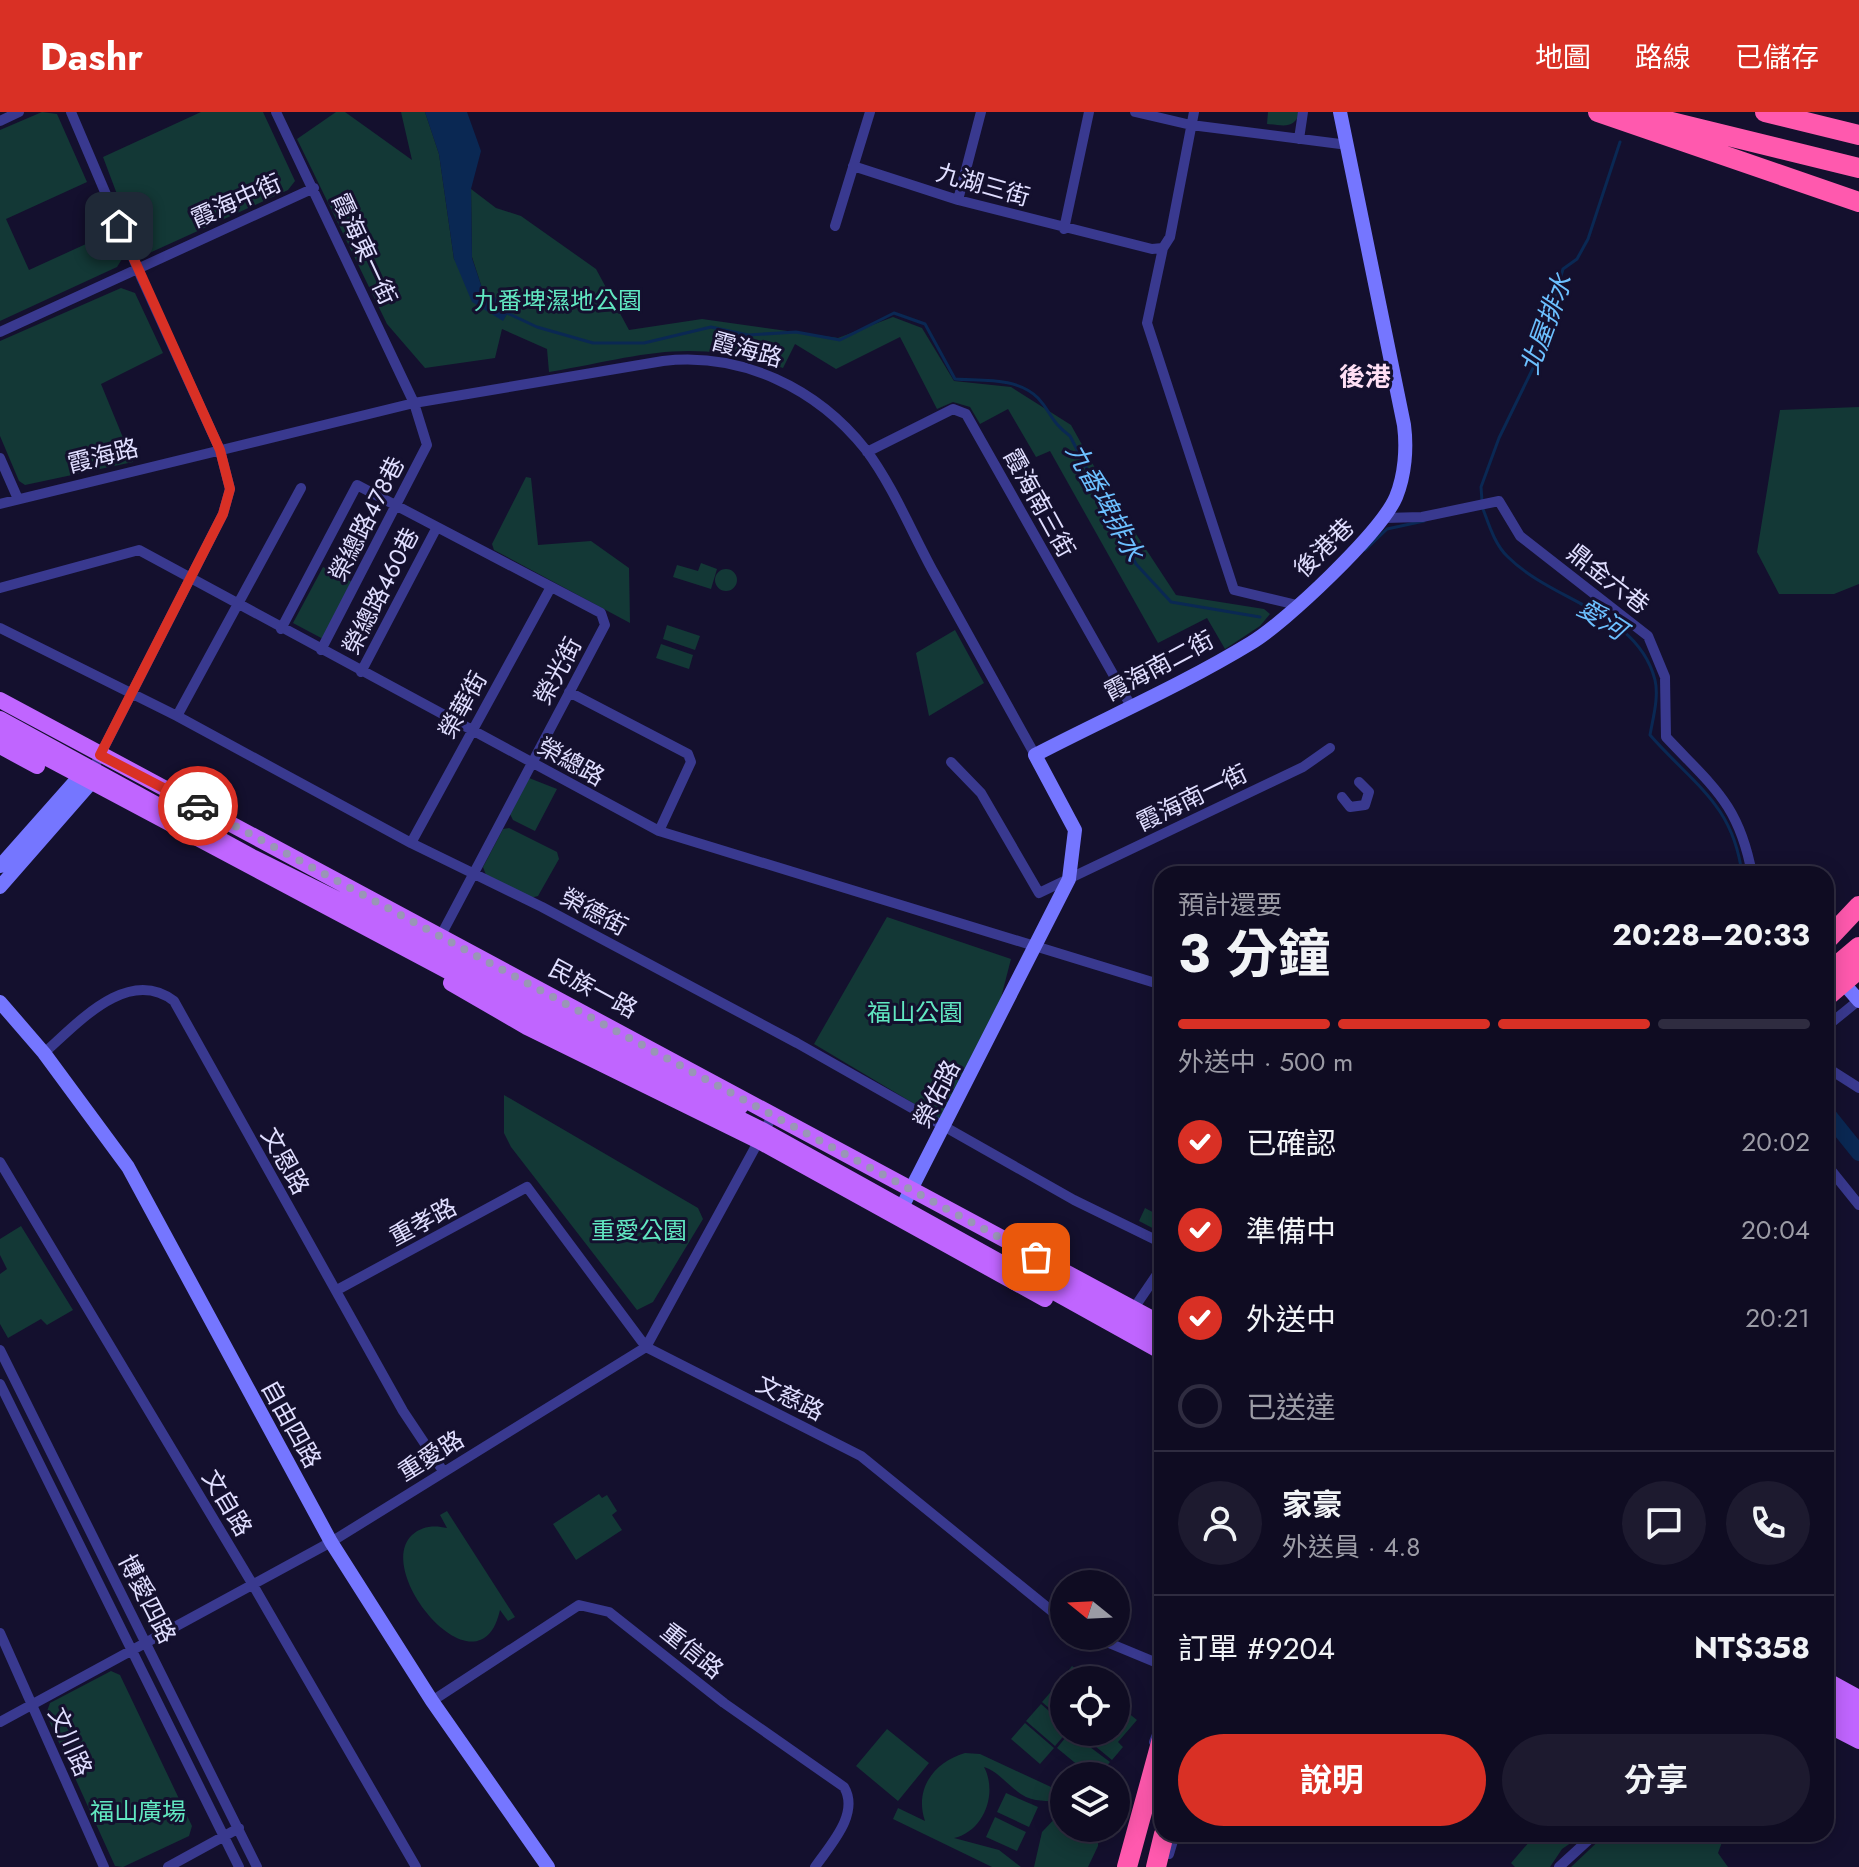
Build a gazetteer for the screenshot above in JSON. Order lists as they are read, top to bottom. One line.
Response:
{"streets":{"main road":["民族一路"],"street":["九湖三街","霞海中街","霞海東一街","霞海路","霞海南三街","榮總路478巷","後港巷","鼎金六巷","榮總路460巷","霞海南二街","榮光街","榮華街","榮總路","霞海南一街","榮德街","榮佑路","文恩路","重孝路","文慈路","自由四路","重愛路","文自路","博愛四路","重信路","文川路"]},"crossings":[["九湖三街","後港巷"],["霞海中街","霞海東一街"],["霞海東一街","霞海路"],["霞海東一街","榮總路478巷"],["霞海路","霞海南三街"],["霞海路","榮總路478巷"],["霞海路","霞海南二街"],["霞海路","榮總路"],["霞海路","霞海南一街"],["霞海路","榮佑路"],["霞海南三街","霞海南二街"],["榮總路478巷","榮光街"],["榮總路478巷","榮總路"],["後港巷","鼎金六巷"],["後港巷","霞海南二街"],["榮總路460巷","榮光街"],["榮總路460巷","榮總路"],["榮光街","榮華街"],["榮光街","榮總路"],["榮光街","榮德街"],["榮光街","民族一路"],["榮華街","榮總路"],["榮華街","榮德街"],["榮總路","榮佑路"],["榮德街","榮佑路"],["民族一路","榮佑路"],["民族一路","重愛路"],["文恩路","重孝路"],["文恩路","自由四路"],["文恩路","重愛路"],["重孝路","文慈路"],["文慈路","重愛路"],["自由四路","重愛路"],["自由四路","重信路"],["重愛路","文自路"],["重愛路","博愛四路"],["重愛路","文川路"]],"districts":["後港"],"water":["北屋排水","九番埤排水","愛河"],"parks":["九番埤濕地公園","福山公園","重愛公園","福山廣場"],"north":"left","page":{"header":"Dashr","nav":["地圖","路線","已儲存"],"heading":["3 分鐘","預計還要","20:28–20:33"],"panel":["家豪","外送員 · 4.8","訂單 #9204","NT$358"],"bar":"外送中 · 500 m","list":[["已確認","20:02"],["準備中","20:04"],["外送中","20:21"],"已送達"],"buttons":["說明","分享"]}}
